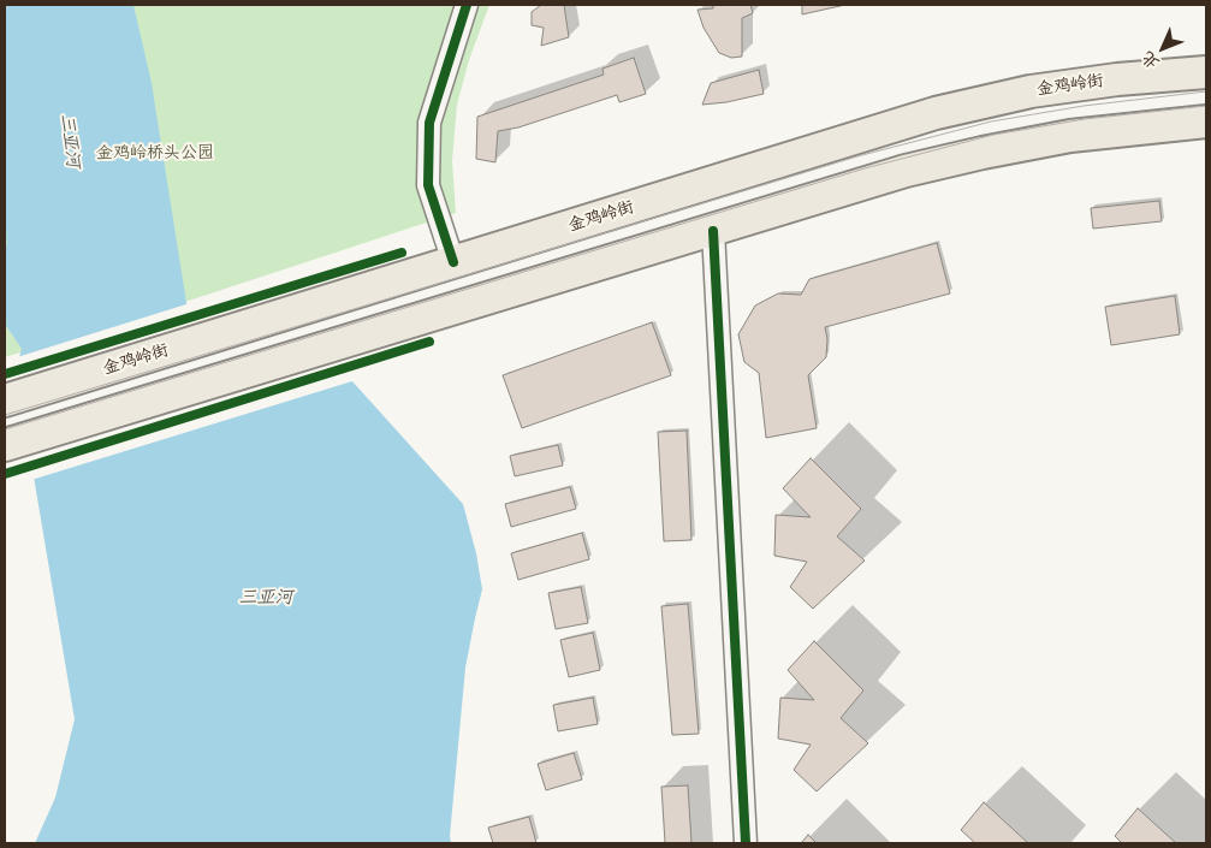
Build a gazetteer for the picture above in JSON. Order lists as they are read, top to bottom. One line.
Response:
{"streets":{"main road":["金鸡岭街"]},"water":["三亚河"],"parks":["金鸡岭桥头公园"],"north":"bottom left"}
